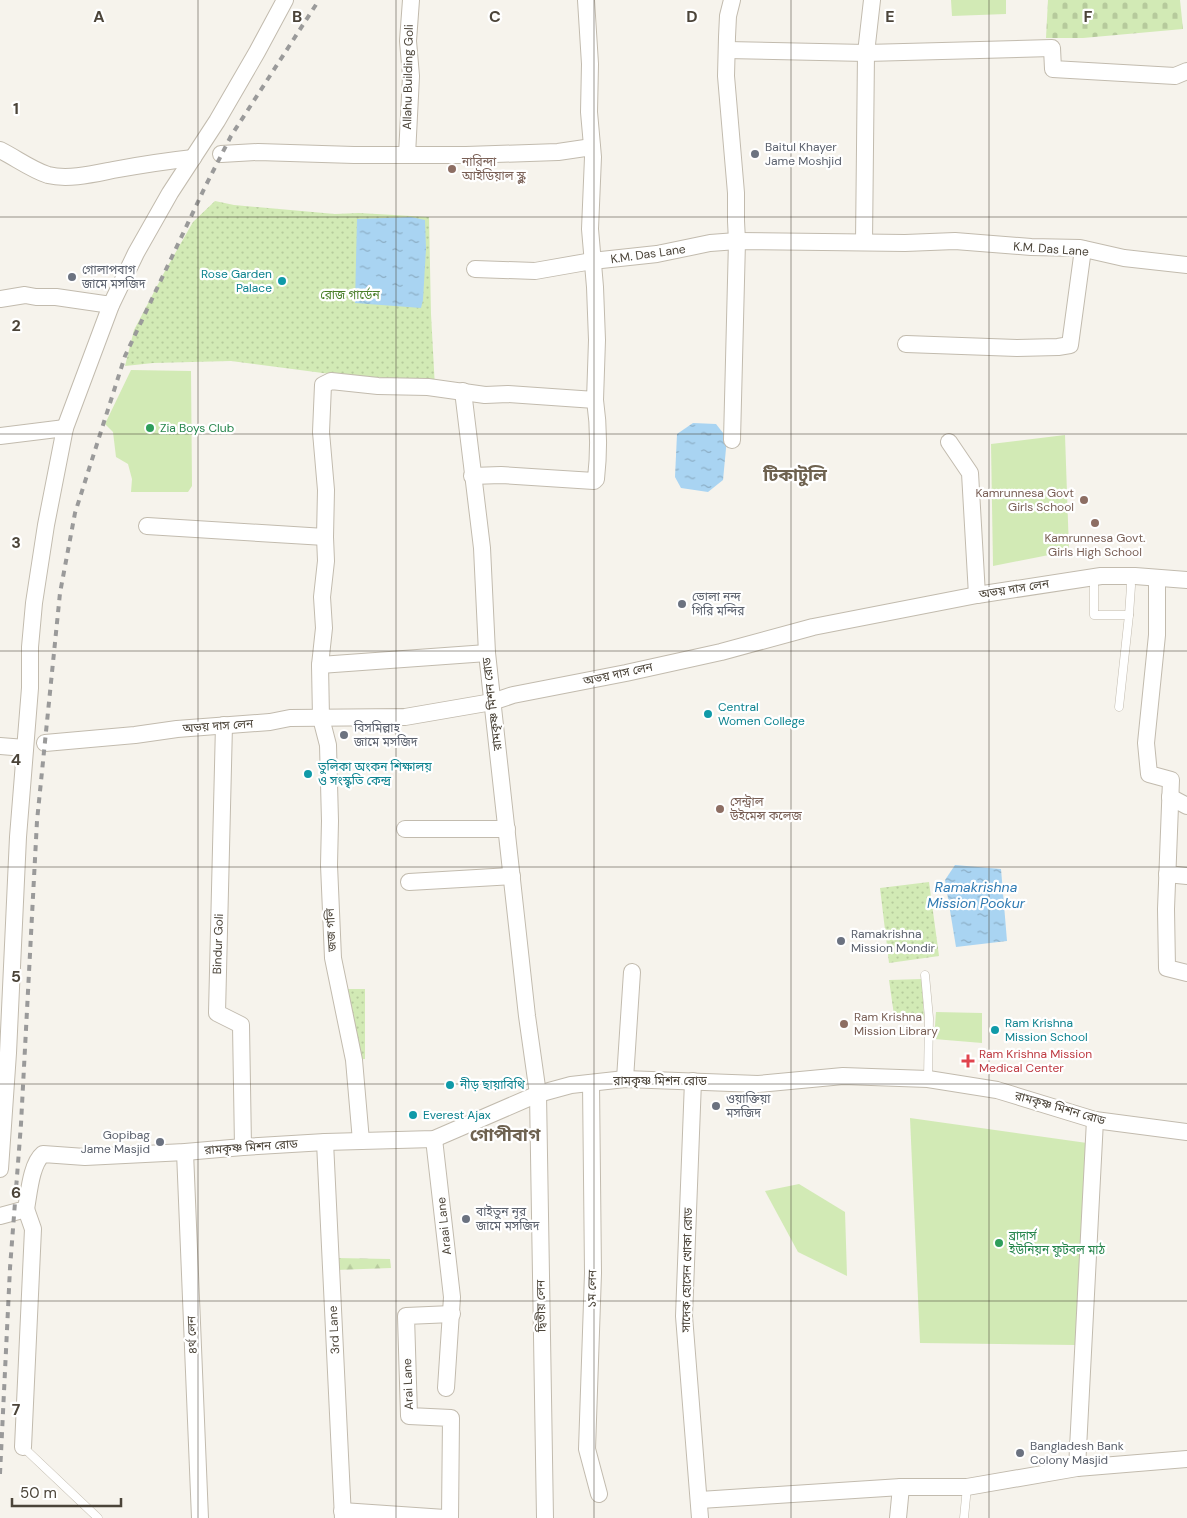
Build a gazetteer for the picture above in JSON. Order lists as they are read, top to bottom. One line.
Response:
{"streets":{"street":["Allahu Building Goli","K.M. Das Lane","অভয় দাস লেন","রামকৃষ্ণ মিশন রোড","জজ গলি","Bindur Goli","Araai Lane","সাদেক হোসেন খোকা রোড","১ম লেন","দ্বিতীয় লেন","3rd Lane","৪র্থ লেন","Arai Lane"]},"crossings":[["অভয় দাস লেন","রামকৃষ্ণ মিশন রোড"],["অভয় দাস লেন","জজ গলি"],["অভয় দাস লেন","Bindur Goli"],["রামকৃষ্ণ মিশন রোড","জজ গলি"],["রামকৃষ্ণ মিশন রোড","Bindur Goli"],["রামকৃষ্ণ মিশন রোড","Araai Lane"],["রামকৃষ্ণ মিশন রোড","সাদেক হোসেন খোকা রোড"],["রামকৃষ্ণ মিশন রোড","১ম লেন"],["রামকৃষ্ণ মিশন রোড","দ্বিতীয় লেন"],["রামকৃষ্ণ মিশন রোড","3rd Lane"],["রামকৃষ্ণ মিশন রোড","৪র্থ লেন"],["Araai Lane","Arai Lane"]],"districts":["টিকাটুলি","গোপীবাগ"],"water":["Ramakrishna Mission Pookur"],"parks":["রোজ গার্ডেন"],"places":{"other":["Baitul Khayer Jame Moshjid","নারিন্দা আইডিয়াল স্কুল","গোলাপবাগ জামে মসজিদ","Rose Garden Palace","Zia Boys Club","Kamrunnesa Govt Girls School","Kamrunnesa Govt. Girls High School","ভোলা নন্দ গিরি মন্দির","Central Women College","বিসমিল্লাহ জামে মসজিদ","তুলিকা অংকন শিক্ষালয় ও সংস্কৃতি কেন্দ্র","সেন্ট্রাল উইমেন্স কলেজ","Ramakrishna Mission Mondir","Ram Krishna Mission Library","Ram Krishna Mission School","নীড় ছায়াবিথি","ওয়াক্তিয়া মসজিদ","Everest Ajax","Gopibag Jame Masjid","বাইতুন নূর জামে মসজিদ","ব্রাদার্স ইউনিয়ন ফুটবল মাঠ","Bangladesh Bank Colony Masjid"],"health":["Ram Krishna Mission Medical Center"]},"scale_bar":"50 m","grid":{"columns":["A","B","C","D","E","F"],"rows":["1","2","3","4","5","6","7"]}}
